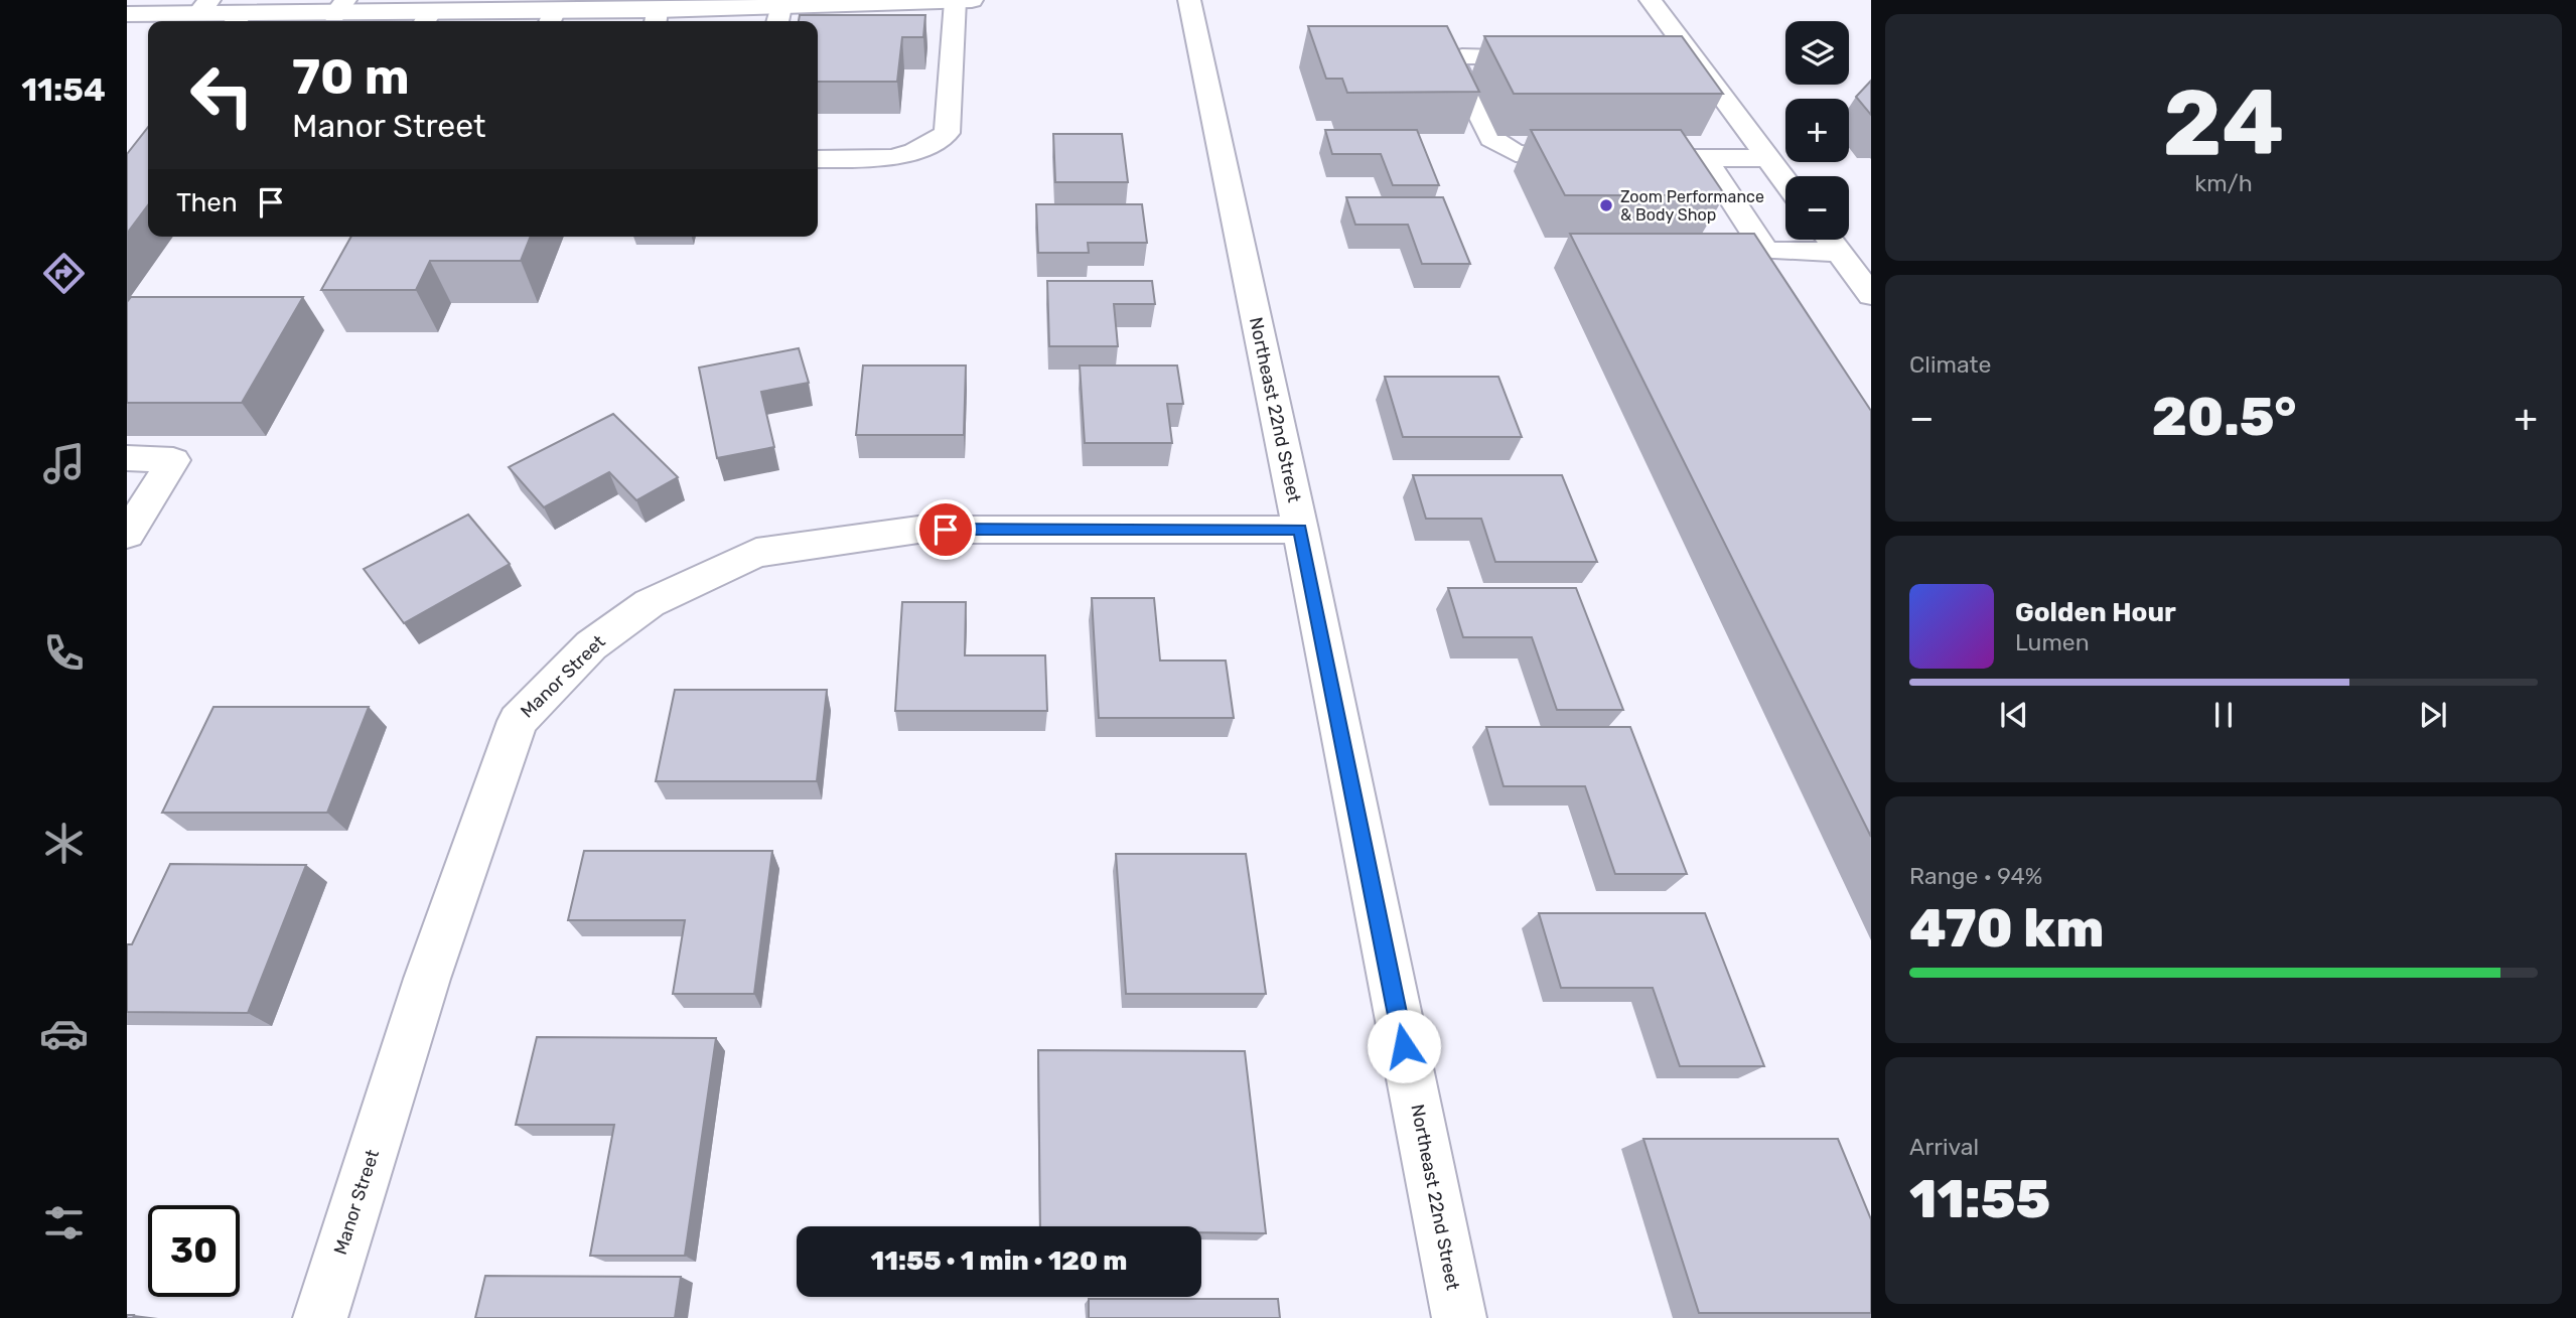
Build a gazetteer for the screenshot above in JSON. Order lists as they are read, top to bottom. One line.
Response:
{"streets":{"street":["Northeast 22nd Street","Manor Street"]},"crossings":[["Northeast 22nd Street","Manor Street"]],"places":["Zoom Performance & Body Shop"],"page":{"tabs":"11:54","tile":[["24","km/h"],"Climate",["Range · 94%","470 km"],["Arrival","11:55"]],"map_buttons":["+","−"],"turn":["70 m","Manor Street"],"then":"Then","heat":["−","20.5°","+"],"song":["Golden Hour","Lumen"],"limit":"30","trip":"11:55 · 1 min · 120 m"}}
